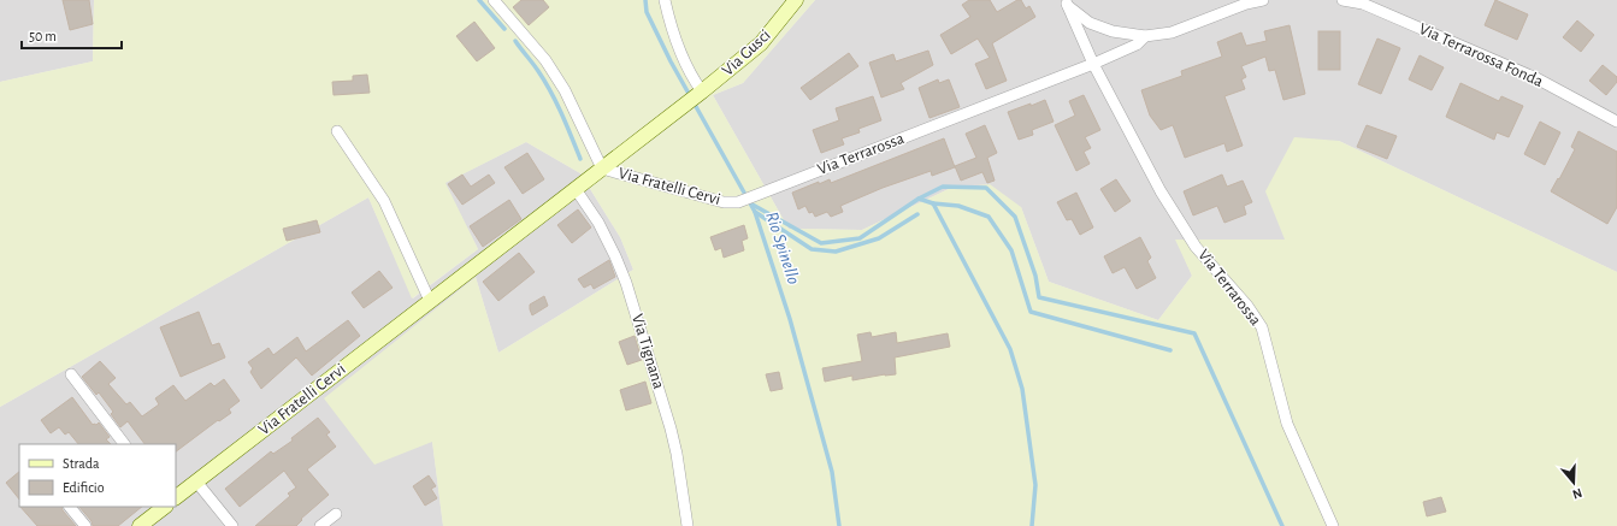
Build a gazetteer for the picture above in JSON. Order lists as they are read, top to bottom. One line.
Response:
{"streets":{"street":["Via Gusci","Via Terrarossa Fonda","Via Terrarossa","Via Fratelli Cervi","Via Tignana"]},"crossings":[["Via Gusci","Via Fratelli Cervi"],["Via Terrarossa","Via Fratelli Cervi"],["Via Fratelli Cervi","Via Tignana"]],"water":["Rio Spinello"],"legend":["Strada","Edificio"],"scale_bar":"50 m","north":"bottom"}
